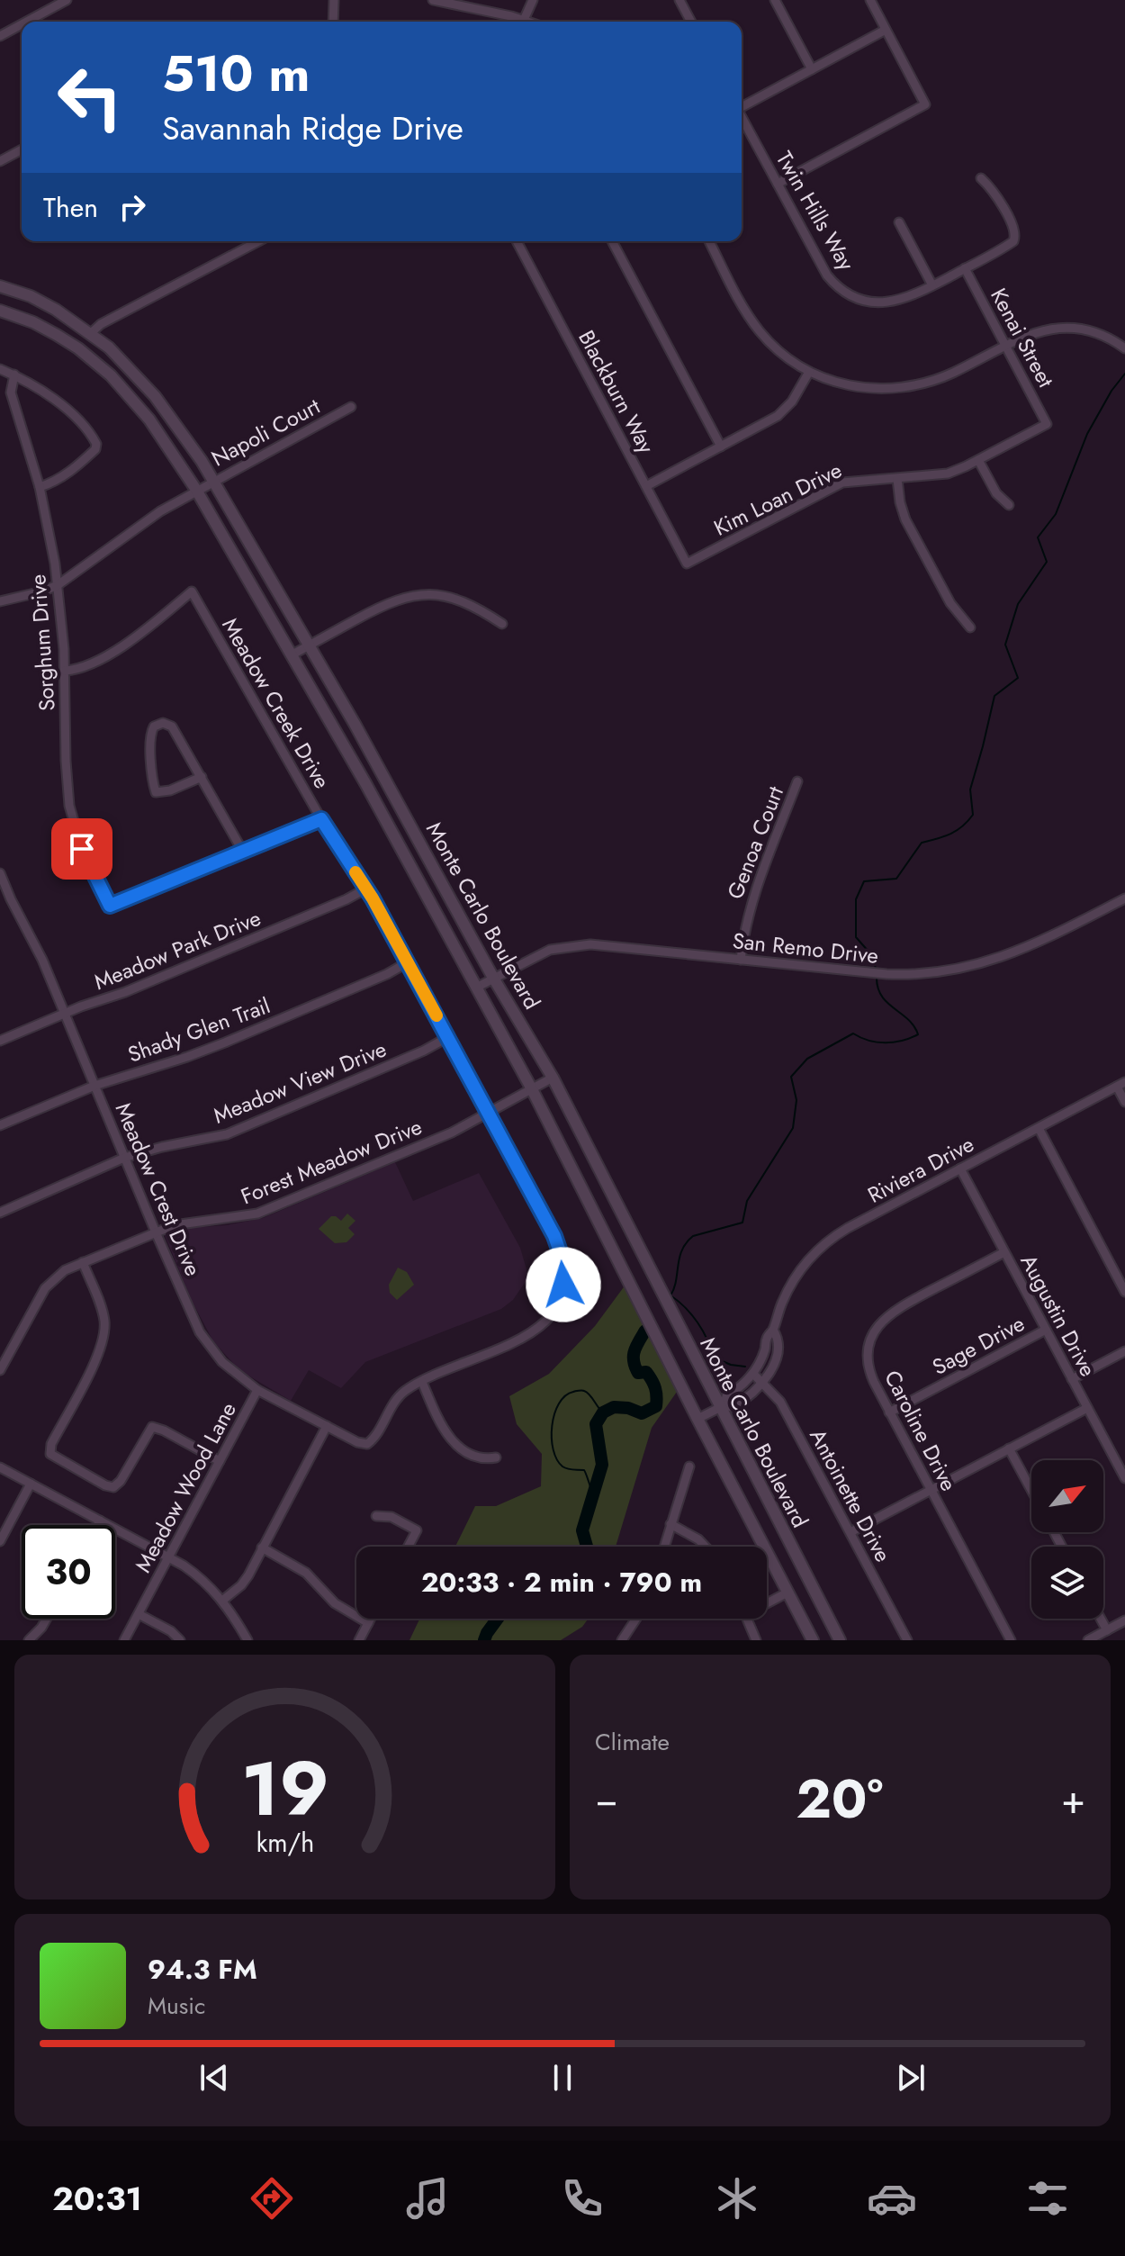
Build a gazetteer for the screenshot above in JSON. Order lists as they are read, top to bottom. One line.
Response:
{"streets":{"main road":["Monte Carlo Boulevard"],"street":["Twin Hills Way","Kenai Street","Blackburn Way","Napoli Court","Kim Loan Drive","Sorghum Drive","Meadow Creek Drive","Genoa Court","San Remo Drive","Meadow Park Drive","Shady Glen Trail","Meadow View Drive","Forest Meadow Drive","Riviera Drive","Meadow Crest Drive","Augustin Drive","Sage Drive","Caroline Drive","Meadow Wood Lane","Antoinette Drive"]},"crossings":[["Twin Hills Way","Kenai Street"],["Kenai Street","Kim Loan Drive"],["Blackburn Way","Kim Loan Drive"],["Napoli Court","Sorghum Drive"],["Napoli Court","Monte Carlo Boulevard"],["Sorghum Drive","Meadow Creek Drive"],["Meadow Creek Drive","Meadow Park Drive"],["Meadow Creek Drive","Shady Glen Trail"],["Meadow Creek Drive","Meadow View Drive"],["Meadow Creek Drive","Forest Meadow Drive"],["Meadow Creek Drive","Meadow Crest Drive"],["Genoa Court","San Remo Drive"],["Monte Carlo Boulevard","San Remo Drive"],["Monte Carlo Boulevard","Forest Meadow Drive"],["Monte Carlo Boulevard","Riviera Drive"],["Meadow Park Drive","Meadow Crest Drive"],["Shady Glen Trail","Meadow Crest Drive"],["Meadow View Drive","Meadow Crest Drive"],["Forest Meadow Drive","Meadow Crest Drive"],["Riviera Drive","Augustin Drive"],["Riviera Drive","Antoinette Drive"],["Meadow Crest Drive","Meadow Wood Lane"],["Augustin Drive","Sage Drive"],["Augustin Drive","Caroline Drive"],["Sage Drive","Caroline Drive"]],"north":"top right","page":{"turn":["510 m","Savannah Ridge Drive"],"then":"Then","limit":"30","trip":"20:33 · 2 min · 790 m","tile":"Climate","heat":["−","20°","+"],"song":["94.3 FM","Music"],"tabs":"20:31","gauge":["19","km/h"]}}
